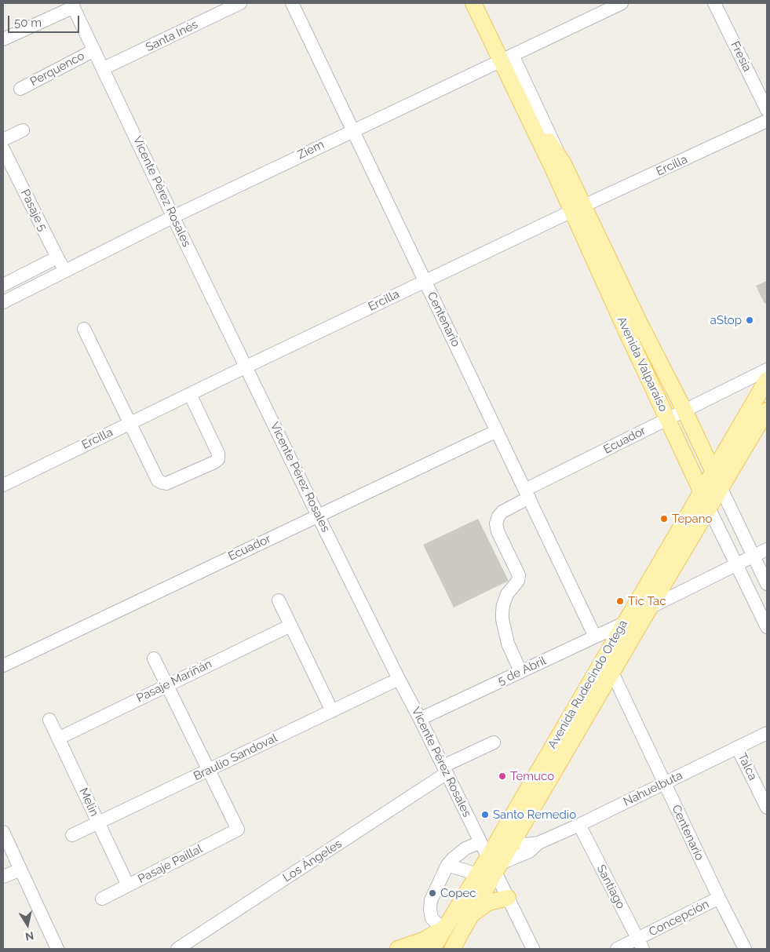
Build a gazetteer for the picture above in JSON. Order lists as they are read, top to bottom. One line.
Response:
{"streets":{"main road":["Avenida Valparaíso","Avenida Rudecindo Ortega"],"street":["Santa Inés","Fresia","Perquenco","Ziem","Ercilla","Vicente Pérez Rosales","Pasaje 5","Centenario","Ecuador","5 de Abril","Pasaje Mariñán","Braulio Sandoval","Talca","Nahuelbuta","Melin","Los Ángeles","Pasaje Paillal","Santiago","Concepción"]},"crossings":[["Santa Inés","Vicente Pérez Rosales"],["Perquenco","Vicente Pérez Rosales"],["Ziem","Vicente Pérez Rosales"],["Ziem","Pasaje 5"],["Ziem","Centenario"],["Ziem","Avenida Valparaíso"],["Ercilla","Vicente Pérez Rosales"],["Ercilla","Centenario"],["Ercilla","Avenida Valparaíso"],["Vicente Pérez Rosales","Ecuador"],["Vicente Pérez Rosales","5 de Abril"],["Vicente Pérez Rosales","Avenida Rudecindo Ortega"],["Vicente Pérez Rosales","Braulio Sandoval"],["Vicente Pérez Rosales","Nahuelbuta"],["Vicente Pérez Rosales","Los Ángeles"],["Centenario","Ecuador"],["Centenario","5 de Abril"],["Centenario","Avenida Rudecindo Ortega"],["Centenario","Nahuelbuta"],["Centenario","Concepción"],["Avenida Valparaíso","Ecuador"],["Avenida Valparaíso","Avenida Rudecindo Ortega"],["Ecuador","5 de Abril"],["5 de Abril","Avenida Rudecindo Ortega"],["Pasaje Mariñán","Melin"],["Avenida Rudecindo Ortega","Nahuelbuta"],["Braulio Sandoval","Melin"],["Braulio Sandoval","Pasaje Paillal"],["Talca","Nahuelbuta"],["Nahuelbuta","Santiago"],["Melin","Pasaje Paillal"],["Santiago","Concepción"]],"places":["aStop","Tepano","Tic Tac","Temuco","Santo Remedio","Copec"],"scale_bar":"50 m","north":"bottom"}
